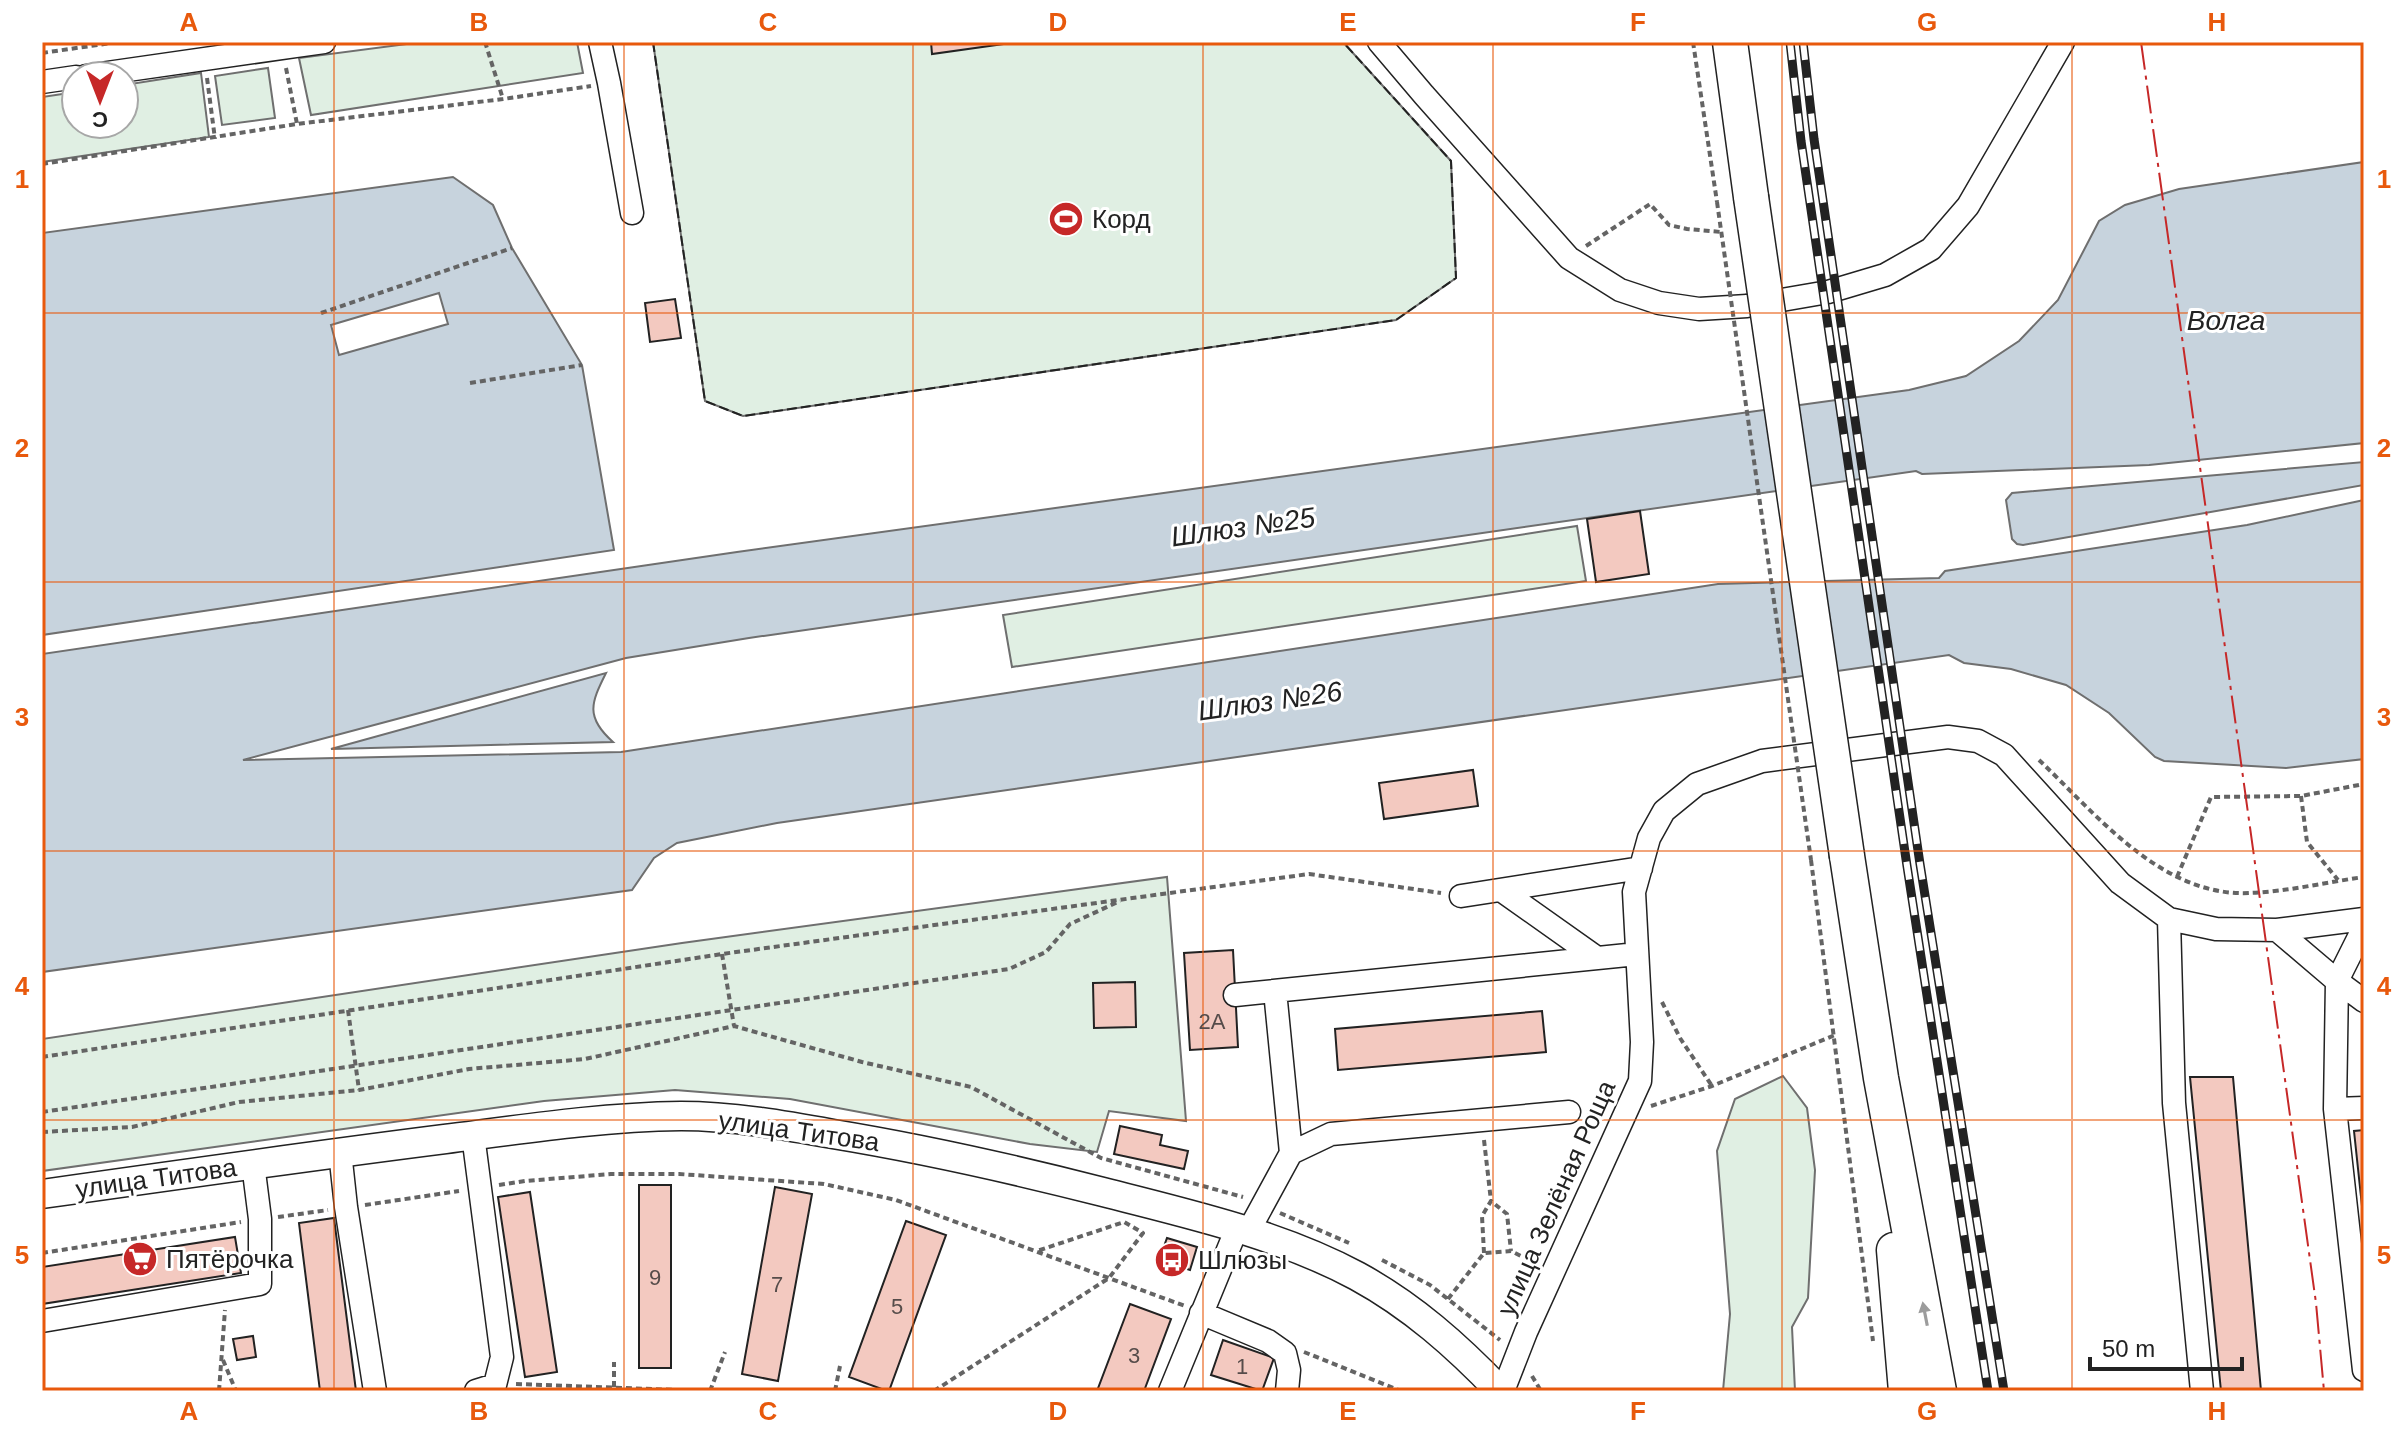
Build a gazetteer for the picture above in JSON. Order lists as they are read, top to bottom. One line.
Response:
{"streets":{"main road":["улица Титова"],"street":["улица Зелёная Роща"]},"crossings":[["улица Титова","улица Зелёная Роща"]],"water":["Волга","Шлюз №25","Шлюз №26"],"places":{"sports":["Корд"],"supermarket":["Пятёрочка"],"bus stop":["Шлюзы"]},"house_numbers":["2А","9","7","5","3","1"],"scale_bar":"50 m","north":"bottom","grid":{"columns":["A","B","C","D","E","F","G","H"],"rows":["1","2","3","4","5"]}}
